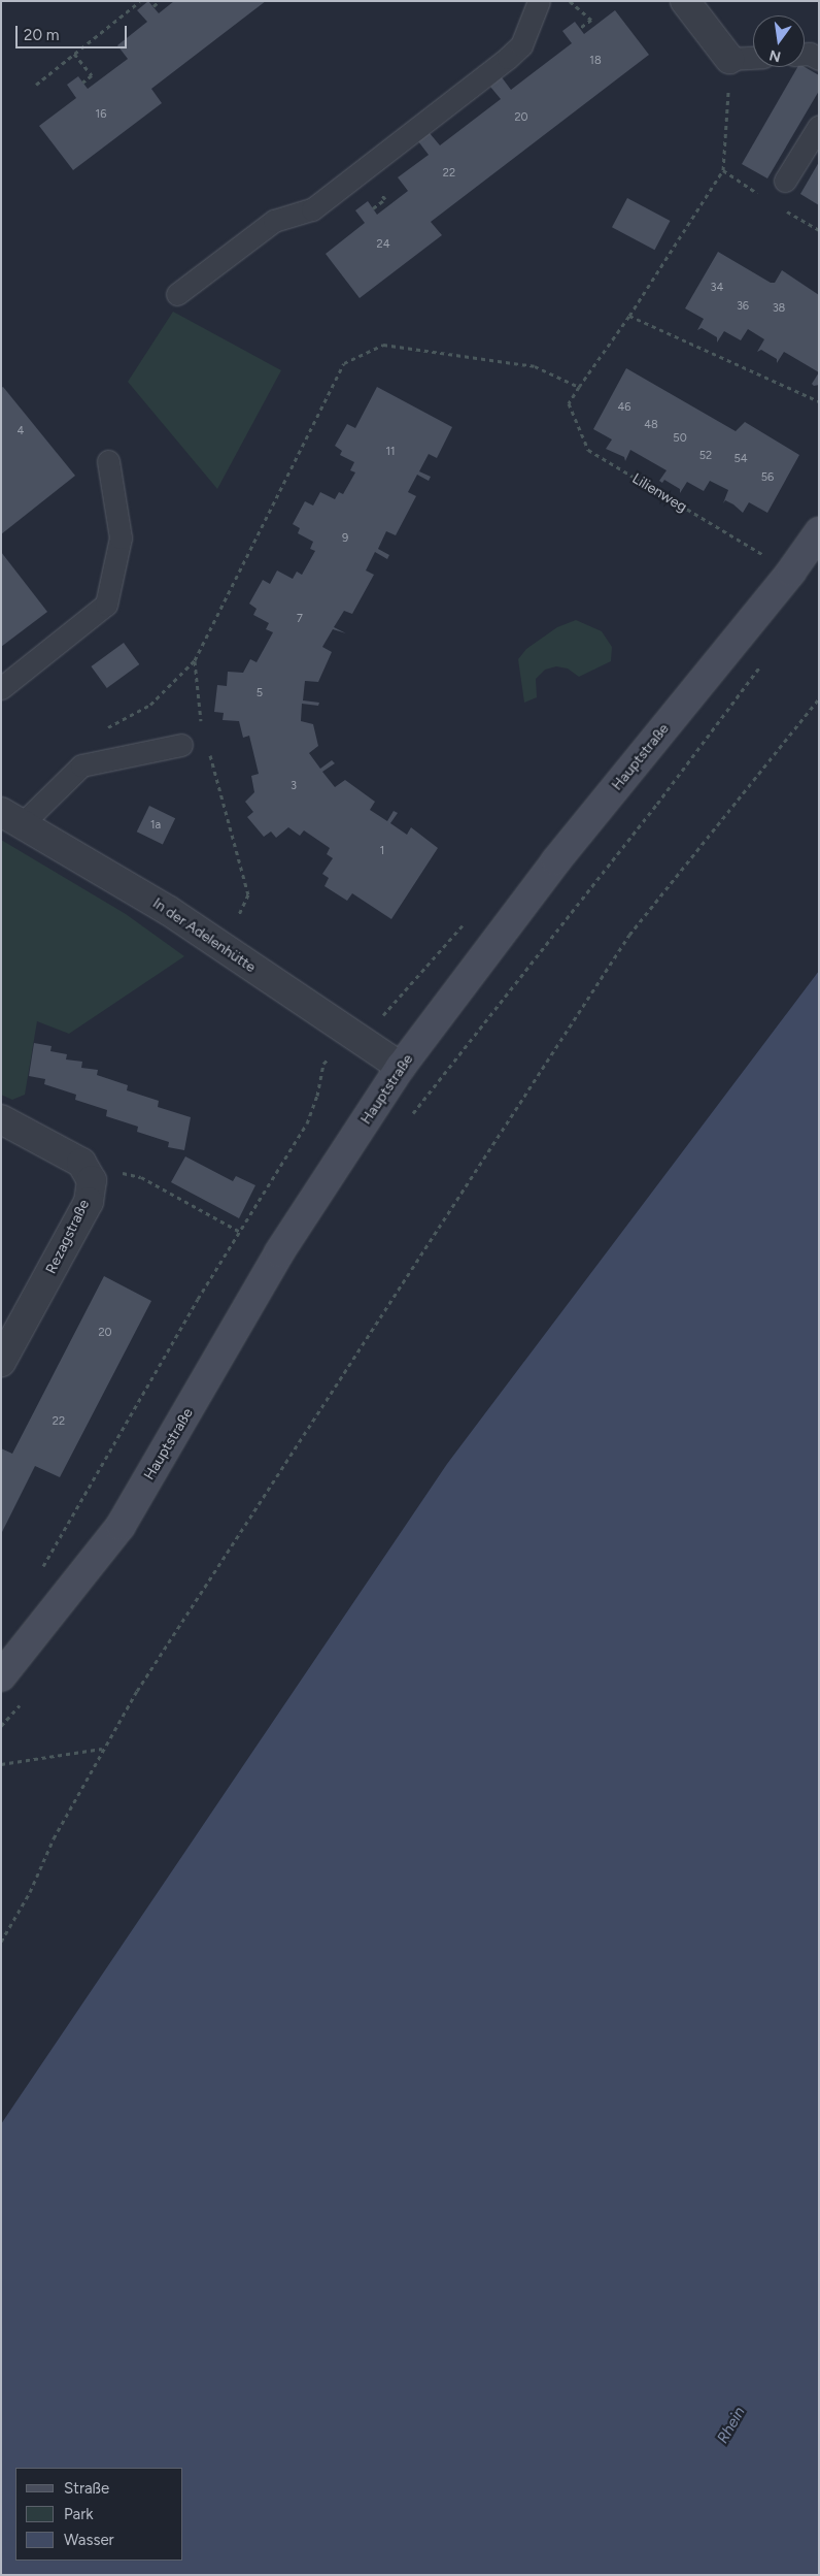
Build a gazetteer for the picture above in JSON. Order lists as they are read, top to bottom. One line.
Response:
{"streets":{"main road":["Hauptstraße"],"street":["In der Adelenhütte","Rezagstraße"],"path":["Lilienweg"]},"crossings":[["Lilienweg","Hauptstraße"],["Hauptstraße","In der Adelenhütte"]],"water":["Rhein"],"house_numbers":["18","16","20","22","24","34","36","38","46","48","4","50","11","52","54","56","9","7","5","3","1a","1","20","22"],"legend":["Straße","Park","Wasser"],"scale_bar":"20 m","north":"bottom"}
